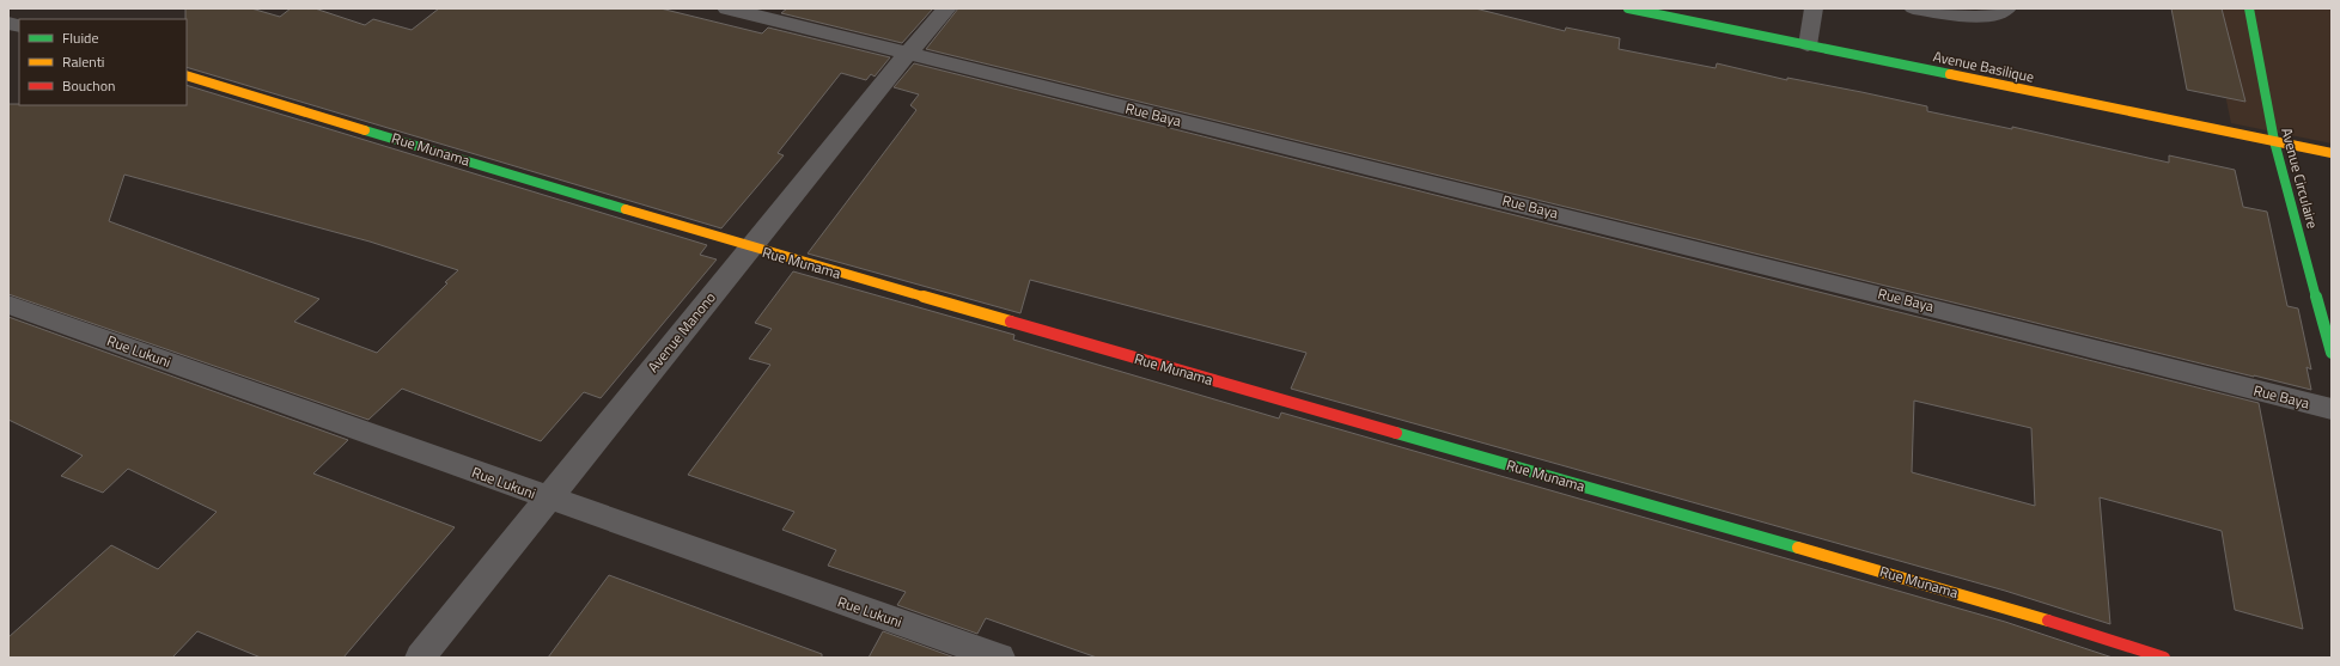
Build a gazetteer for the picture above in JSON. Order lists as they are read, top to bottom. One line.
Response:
{"streets":{"street":["Avenue Basilique","Rue Baya","Rue Munama","Avenue Circulaire","Avenue Manono","Rue Lukuni"]},"crossings":[["Avenue Basilique","Avenue Circulaire"],["Rue Baya","Avenue Manono"],["Rue Munama","Avenue Manono"],["Avenue Manono","Rue Lukuni"]],"legend":["Fluide","Ralenti","Bouchon"]}
